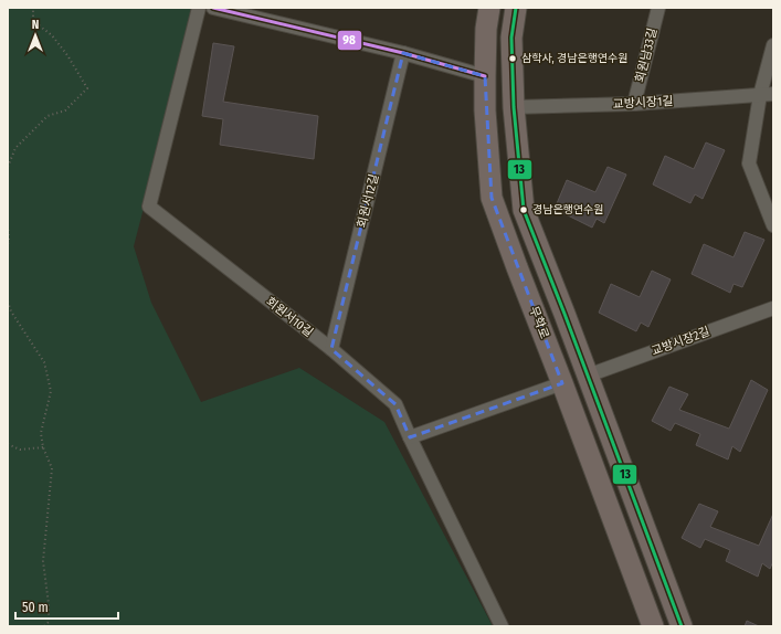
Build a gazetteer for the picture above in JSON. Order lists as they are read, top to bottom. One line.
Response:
{"streets":{"main road":["무학로"],"street":["회원남33길","교방시장1길","회원서12길","회원서10길","교방시장2길"]},"crossings":[["회원남33길","교방시장1길"],["회원서12길","회원서10길"]],"places":["삼학사, 경남은행연수원","경남은행연수원"],"lines":["transit line 13","transit line 98"],"scale_bar":"50 m","north":"top"}
